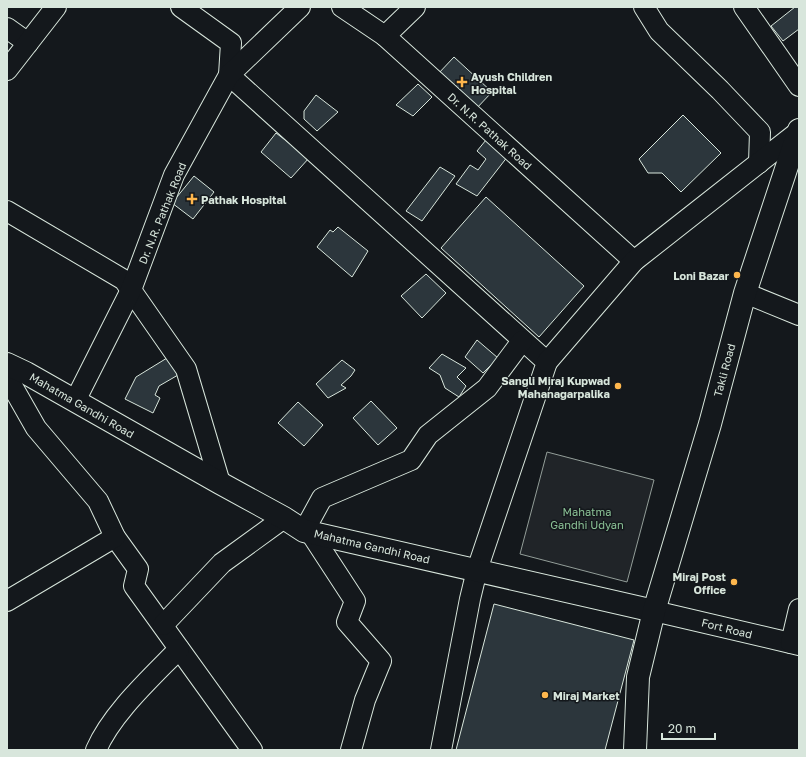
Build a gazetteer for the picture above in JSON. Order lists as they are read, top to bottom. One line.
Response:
{"streets":{"main road":["Takli Road","Mahatma Gandhi Road"],"street":["Dr. N.R. Pathak Road","Fort Road"]},"crossings":[["Dr. N.R. Pathak Road","Mahatma Gandhi Road"],["Takli Road","Mahatma Gandhi Road"],["Takli Road","Fort Road"],["Mahatma Gandhi Road","Fort Road"]],"parks":["Mahatma Gandhi Udyan"],"places":{"health":["Ayush Children Hospital","Pathak Hospital"],"other":["Loni Bazar","Sangli Miraj Kupwad Mahanagarpalika","Miraj Post Office","Miraj Market"]},"scale_bar":"20 m"}
